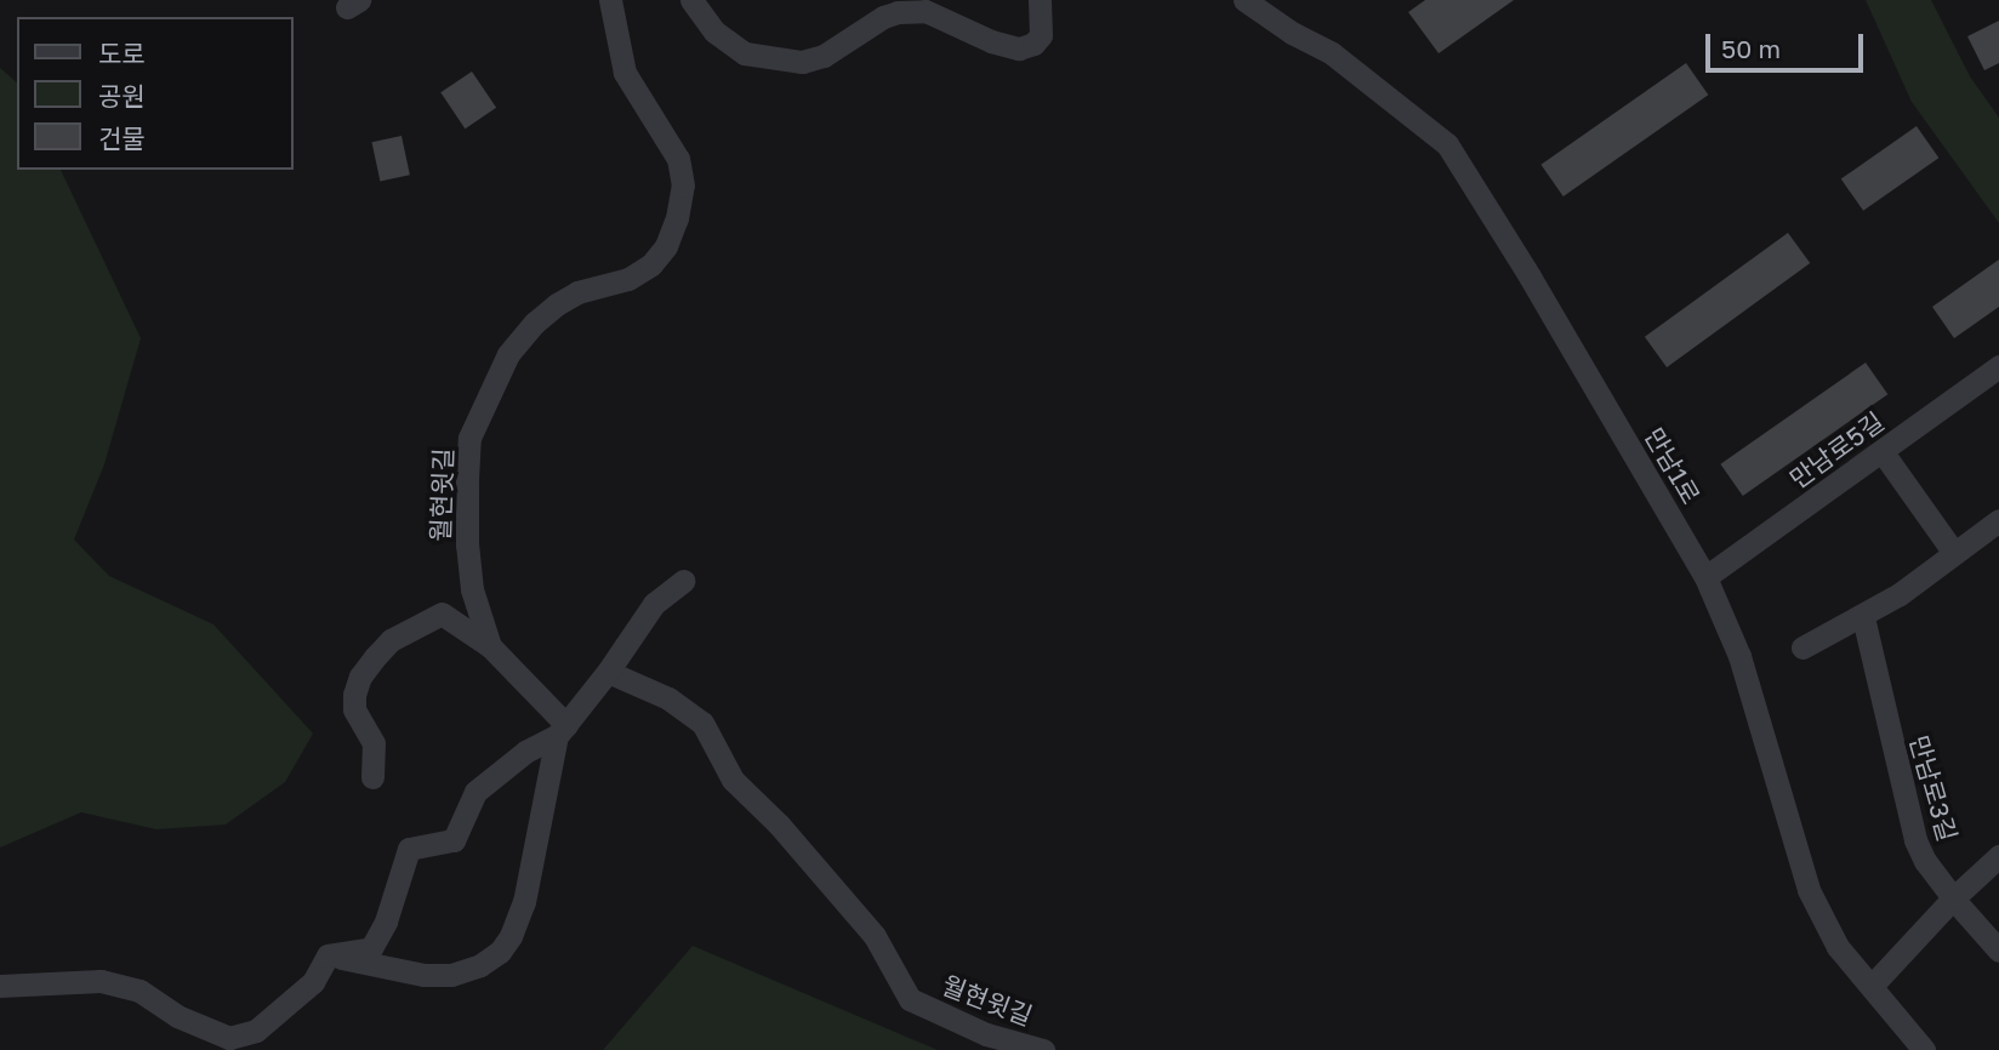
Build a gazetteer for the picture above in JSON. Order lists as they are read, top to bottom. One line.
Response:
{"streets":{"street":["만남로5길","만남1로","월현윗길","만남로3길"]},"crossings":[["만남로5길","만남1로"]],"legend":["도로","공원","건물"],"scale_bar":"50 m"}
